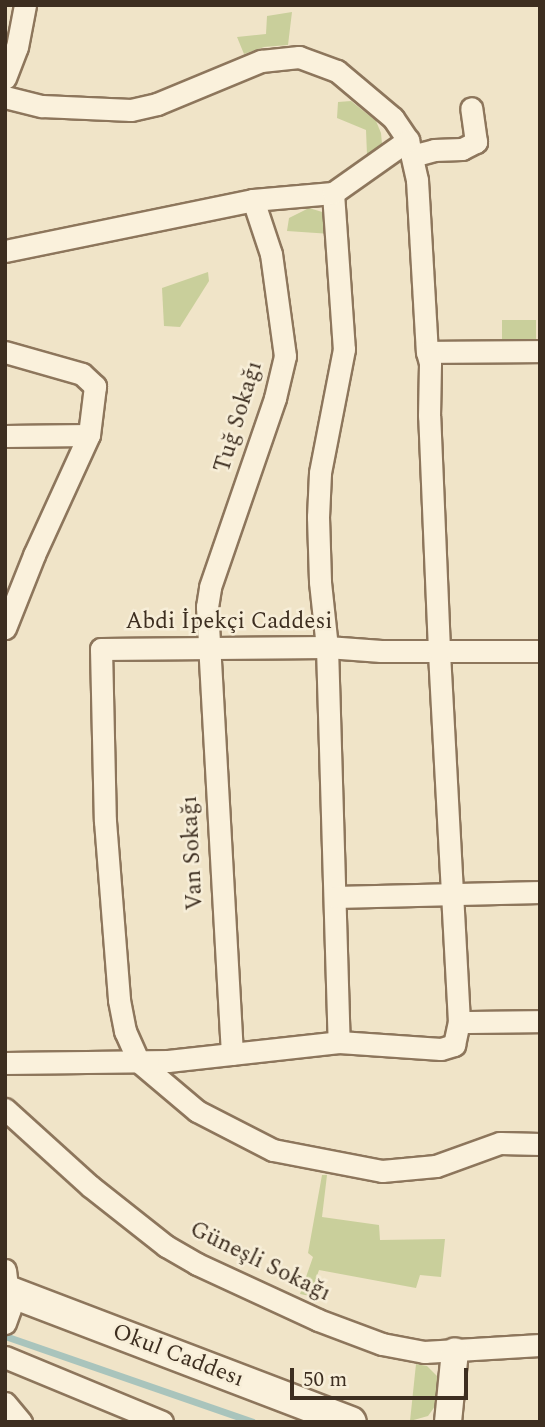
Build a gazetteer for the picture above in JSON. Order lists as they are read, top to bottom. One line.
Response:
{"streets":{"main road":["Okul Caddesı"],"street":["Tuğ Sokağı","Abdi İpekçi Caddesi","Van Sokağı","Güneşli Sokağı"]},"crossings":[["Tuğ Sokağı","Abdi İpekçi Caddesi"],["Tuğ Sokağı","Van Sokağı"],["Abdi İpekçi Caddesi","Van Sokağı"]],"scale_bar":"50 m"}
